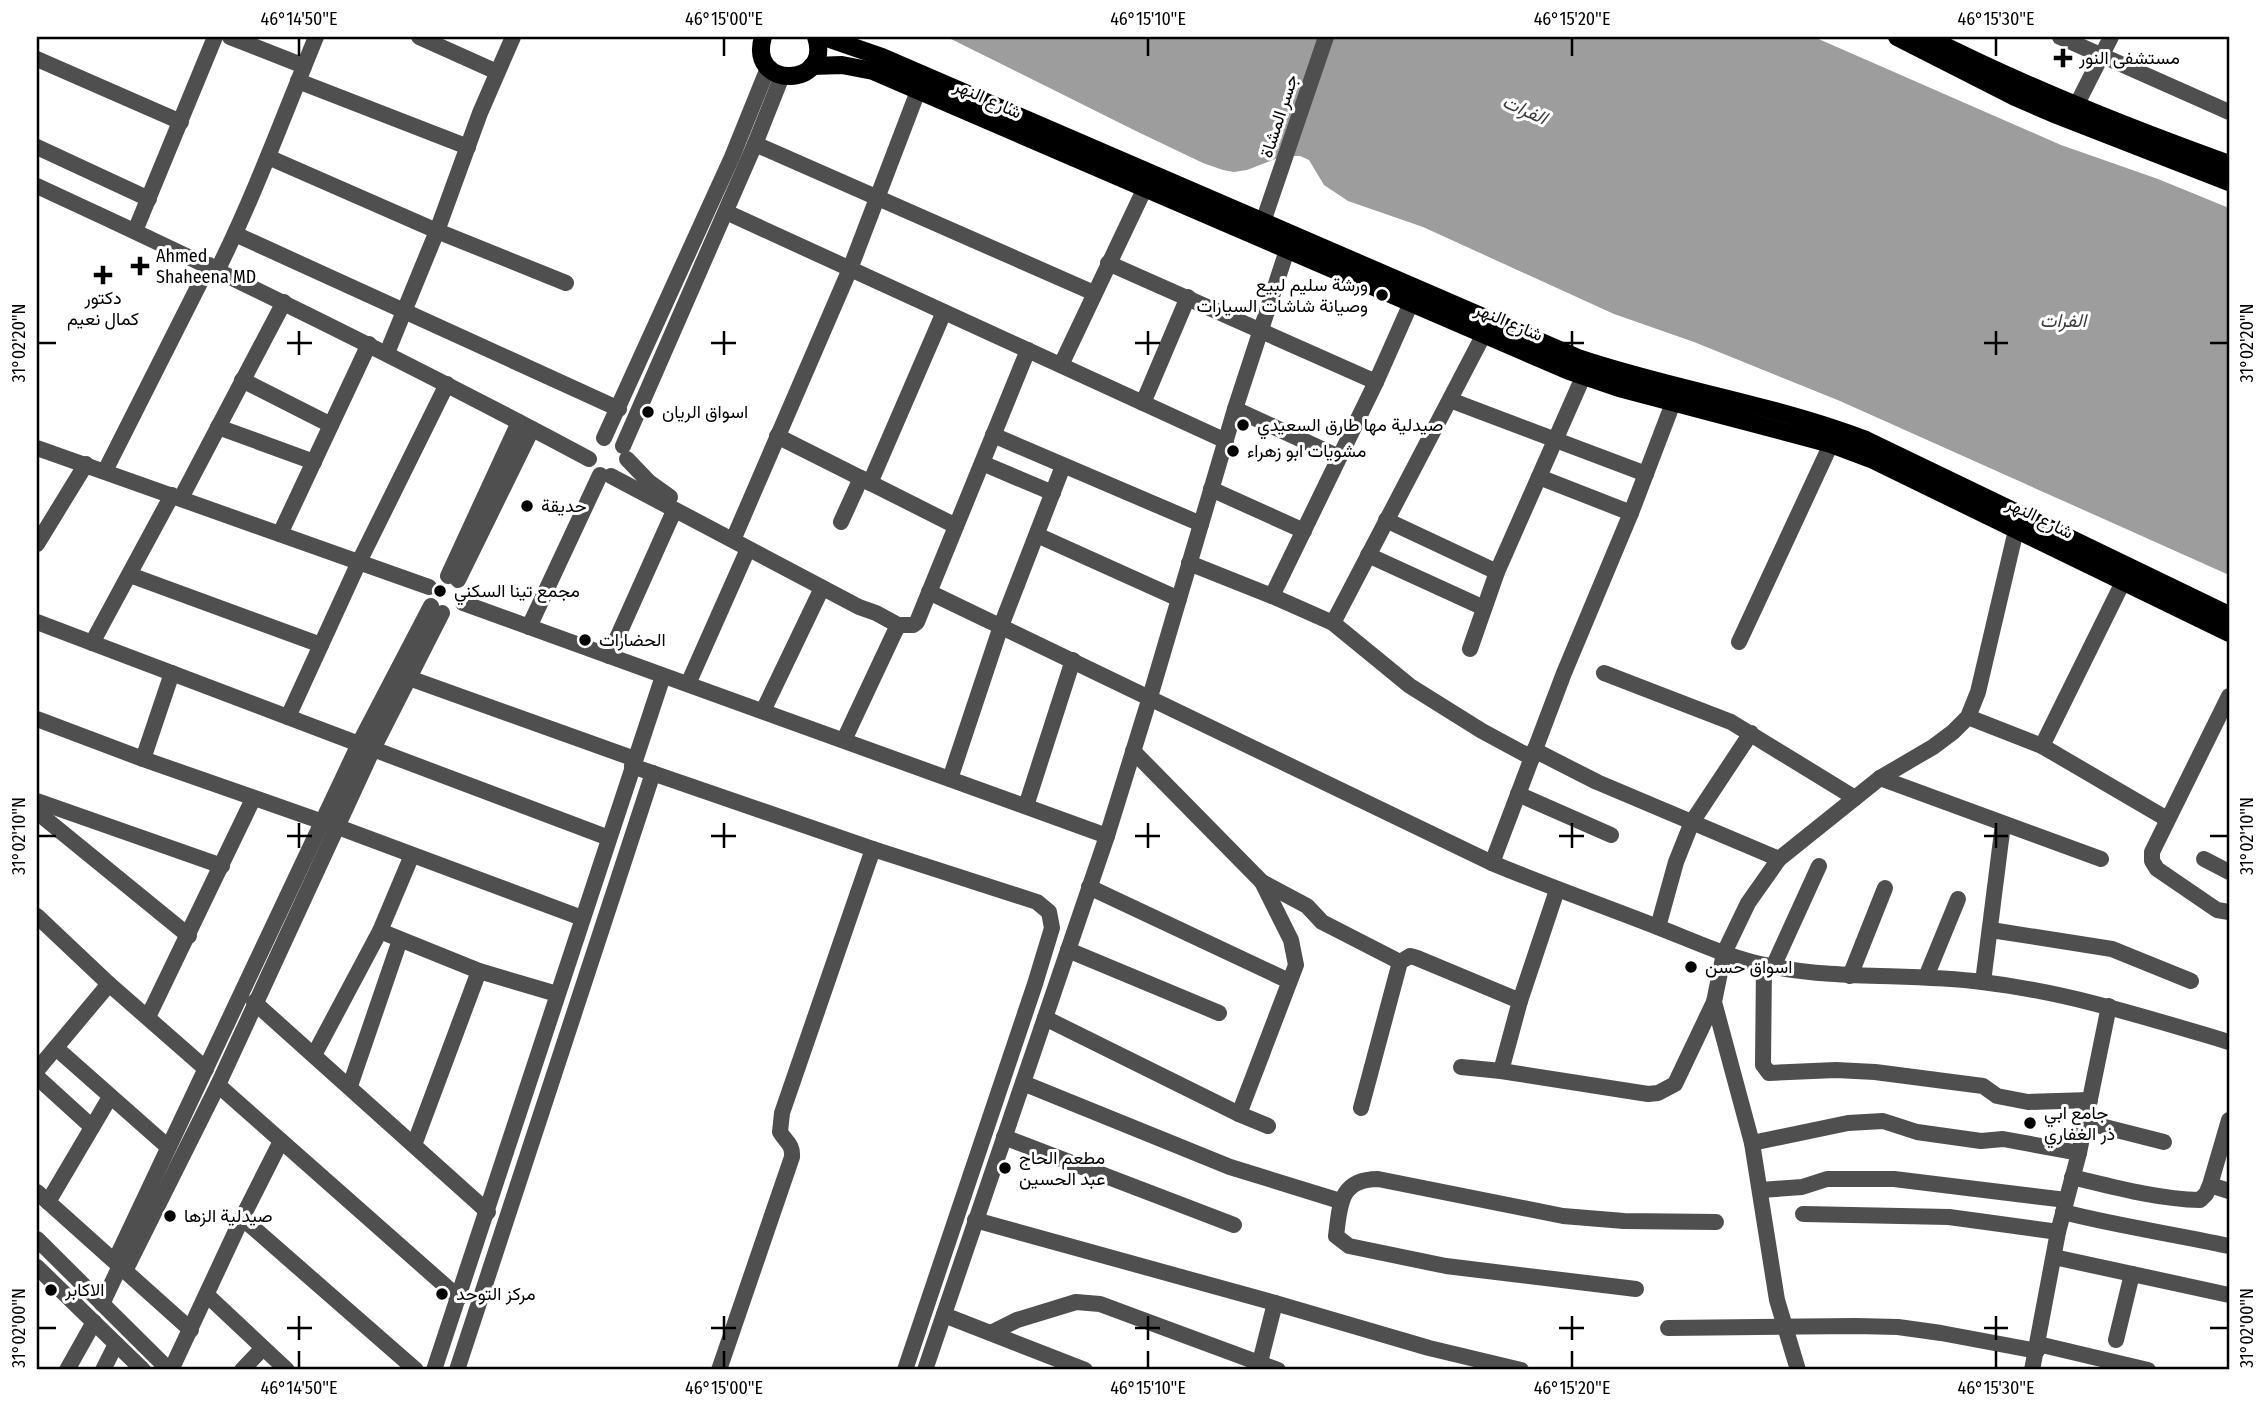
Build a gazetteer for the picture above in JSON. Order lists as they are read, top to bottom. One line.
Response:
{"streets":{"main road":["شارع النهر"],"street":["جسر المشاة"]},"crossings":[["شارع النهر","جسر المشاة"]],"water":["الفرات"],"places":{"health":["مستشفى النور","Ahmed Shaheena MD","دكتور كمال نعيم"],"other":["ورشة سليم لبيع وصيانة شاشات السيارات","اسواق الريان","صيدلية مها طارق السعيدي","مشويات ابو زهراء","حديقة","مجمع تينا السكني","الحضارات","اسواق حسن","جامع ابي ذر الغفاري","مطعم الحاج عبد الحسين","صيدلية الزها","الاكابر","مركز التوحد"]},"coordinates":["46°14'50\"E","46°15'00\"E","46°15'10\"E","46°15'20\"E","46°15'30\"E","31°02'20\"N","31°02'10\"N","31°02'00\"N"]}
